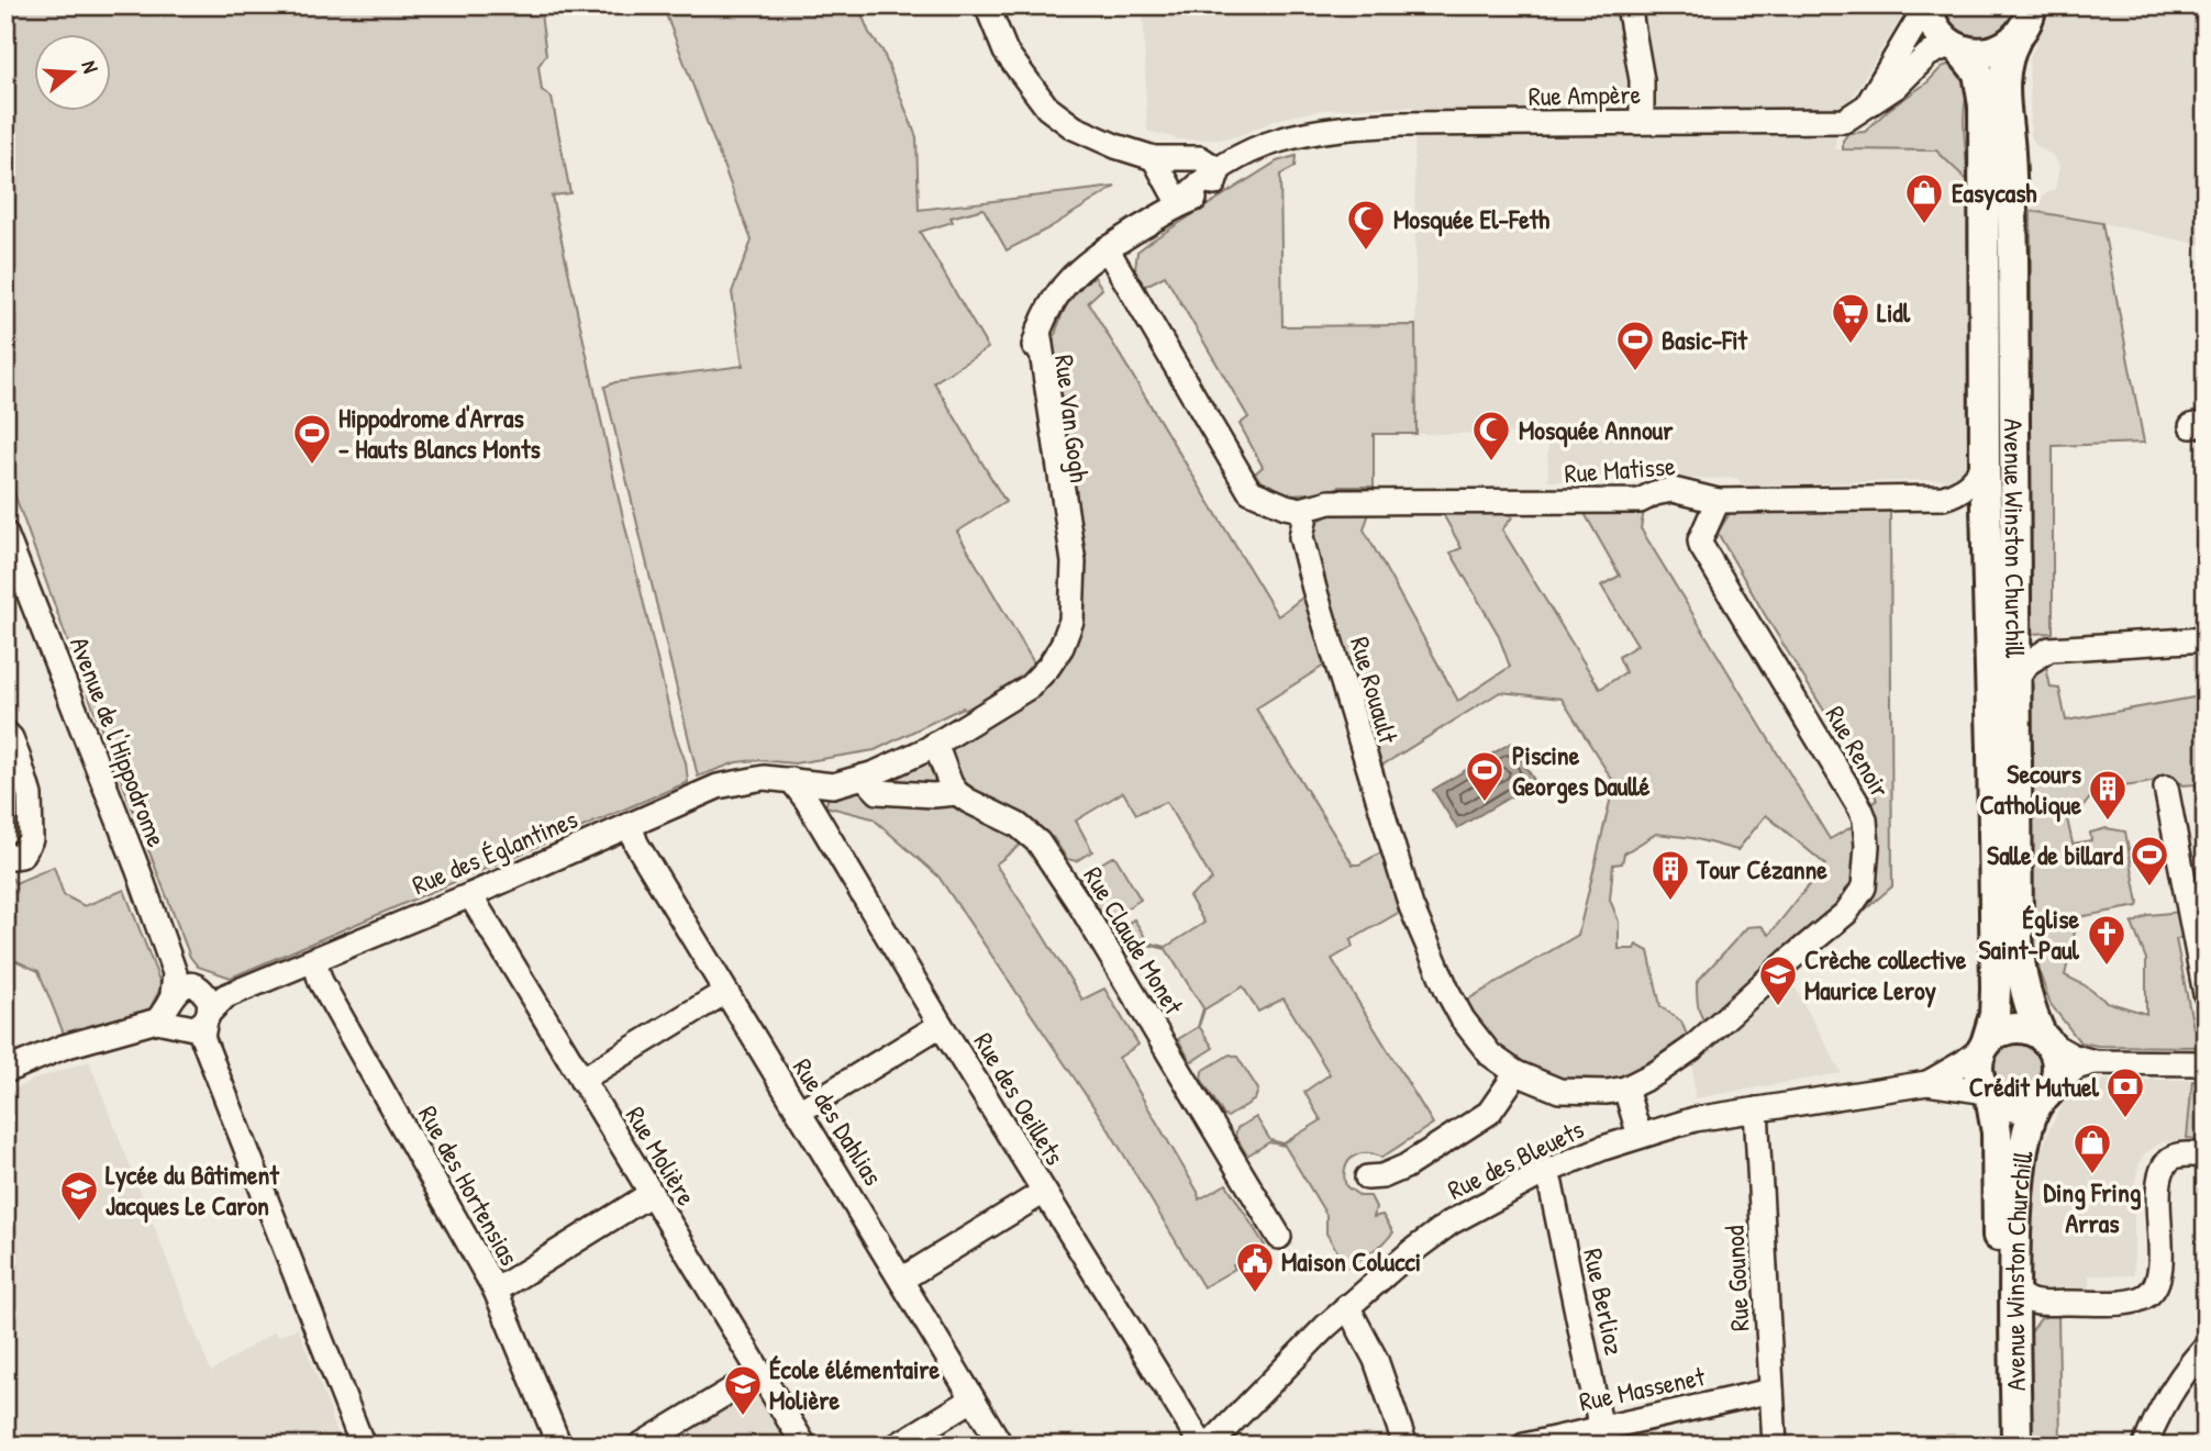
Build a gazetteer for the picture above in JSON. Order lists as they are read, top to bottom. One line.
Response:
{"streets":{"main road":["Avenue Winston Churchill"],"street":["Rue Ampère","Rue Van Gogh","Rue Matisse","Rue Rouault","Avenue de l'Hippodrome","Rue Renoir","Rue des Églantines","Rue Claude Monet","Rue des Oeillets","Rue des Dahlias","Rue Molière","Rue des Bleuets","Rue des Hortensias","Rue Gounod","Rue Berlioz","Rue Massenet"]},"crossings":[["Rue Ampère","Rue Van Gogh"],["Rue Ampère","Avenue Winston Churchill"],["Rue Van Gogh","Rue des Églantines"],["Rue Van Gogh","Rue Claude Monet"],["Rue Van Gogh","Rue des Oeillets"],["Rue Matisse","Rue Rouault"],["Rue Matisse","Rue Renoir"],["Avenue Winston Churchill","Rue des Bleuets"],["Rue Rouault","Rue Renoir"],["Avenue de l'Hippodrome","Rue des Églantines"],["Rue des Églantines","Rue des Oeillets"],["Rue des Églantines","Rue des Dahlias"],["Rue des Églantines","Rue Molière"],["Rue des Églantines","Rue des Hortensias"],["Rue des Bleuets","Rue Gounod"],["Rue des Bleuets","Rue Berlioz"],["Rue Gounod","Rue Massenet"],["Rue Berlioz","Rue Massenet"]],"places":{"shop":["Easycash","Ding Fring Arras"],"mosque":["Mosquée El-Feth","Mosquée Annour"],"supermarket":["Lidl"],"sports":["Basic-Fit","Hippodrome d'Arras - Hauts Blancs Monts","Piscine Georges Daullé","Salle de billard"],"building":["Secours Catholique","Tour Cézanne"],"church":["Église Saint-Paul"],"school or university":["Crèche collective Maurice Leroy","Lycée du Bâtiment Jacques Le Caron","École élémentaire Molière"],"bank":["Crédit Mutuel"],"public building":["Maison Colucci"]},"north":"right"}
